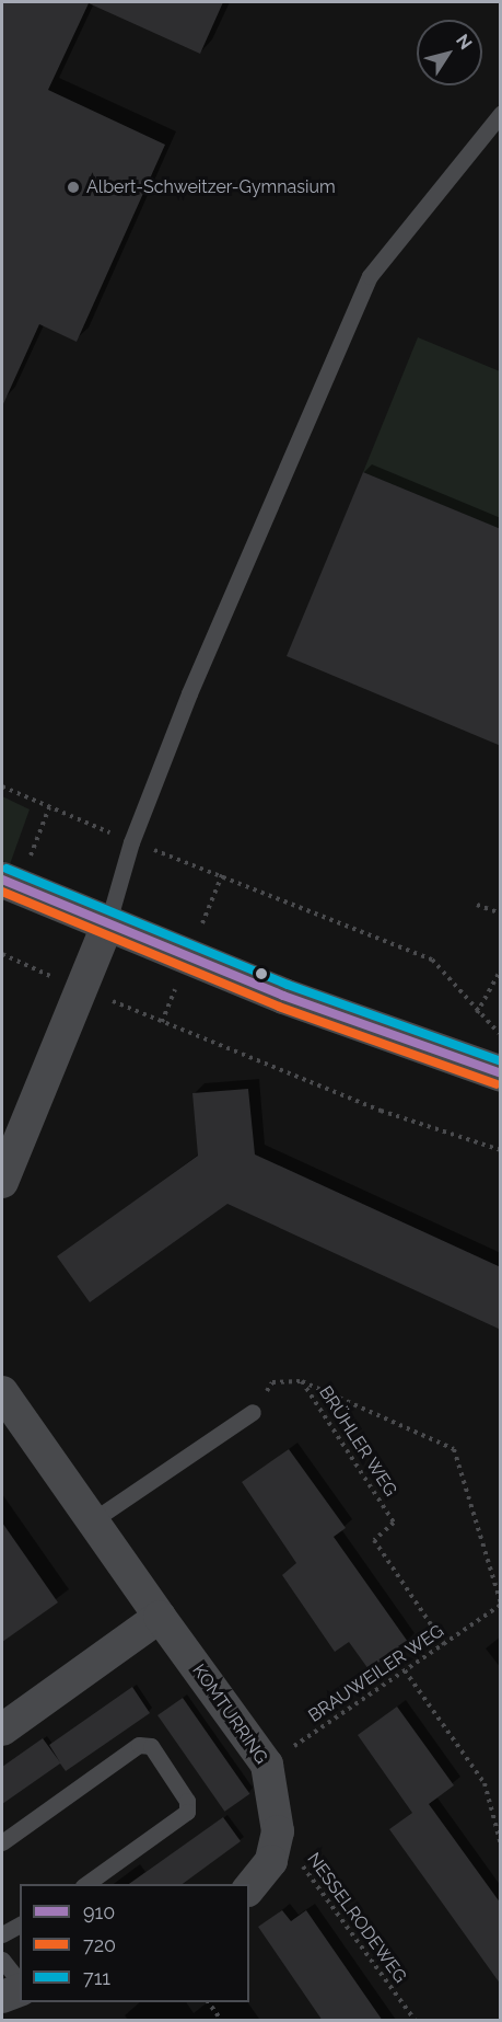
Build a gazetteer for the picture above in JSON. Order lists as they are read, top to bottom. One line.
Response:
{"streets":{"street":["KOMTURRING"],"path":["BRÜHLER WEG","BRAUWEILER WEG","NESSELRODEWEG"]},"crossings":[["BRÜHLER WEG","BRAUWEILER WEG"],["BRAUWEILER WEG","KOMTURRING"],["KOMTURRING","NESSELRODEWEG"]],"places":["Albert-Schweitzer-Gymnasium"],"lines":["transit line 711","transit line 910","transit line 720"],"legend":["910","720","711"],"north":"top right"}
